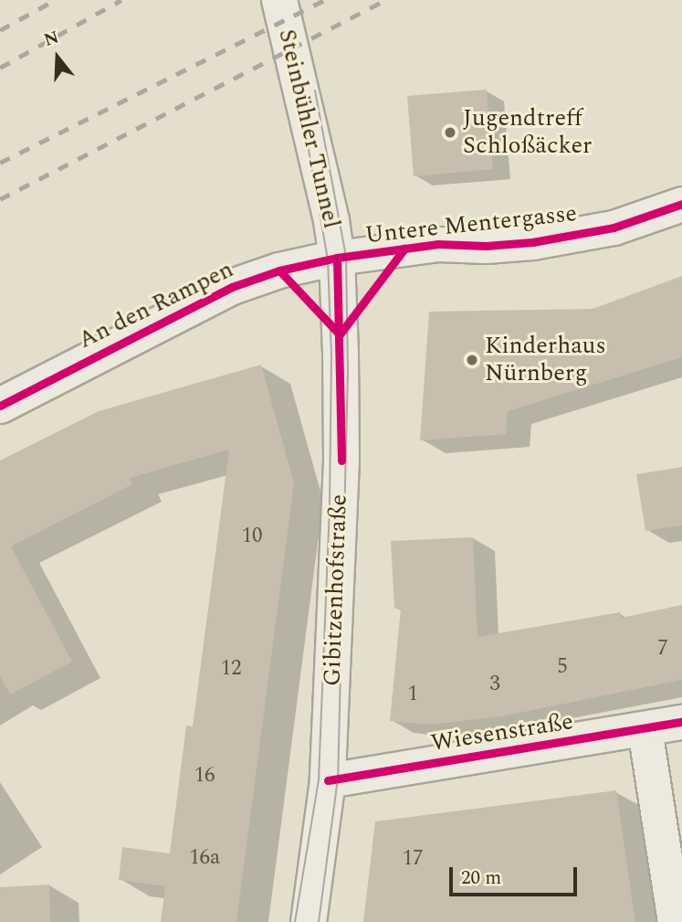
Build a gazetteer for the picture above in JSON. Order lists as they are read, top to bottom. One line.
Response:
{"streets":{"main road":["Steinbühler Tunnel","An den Rampen","Gibitzenhofstraße"],"street":["Untere Mentergasse","Wiesenstraße"]},"crossings":[["Steinbühler Tunnel","Untere Mentergasse"],["Steinbühler Tunnel","An den Rampen"],["Steinbühler Tunnel","Gibitzenhofstraße"],["Untere Mentergasse","An den Rampen"],["Untere Mentergasse","Gibitzenhofstraße"],["An den Rampen","Gibitzenhofstraße"],["Gibitzenhofstraße","Wiesenstraße"]],"places":["Jugendtreff Schloßäcker","Kinderhaus Nürnberg"],"house_numbers":["10","7","5","12","3","1","16","16a","17"],"scale_bar":"20 m","north":"top"}
